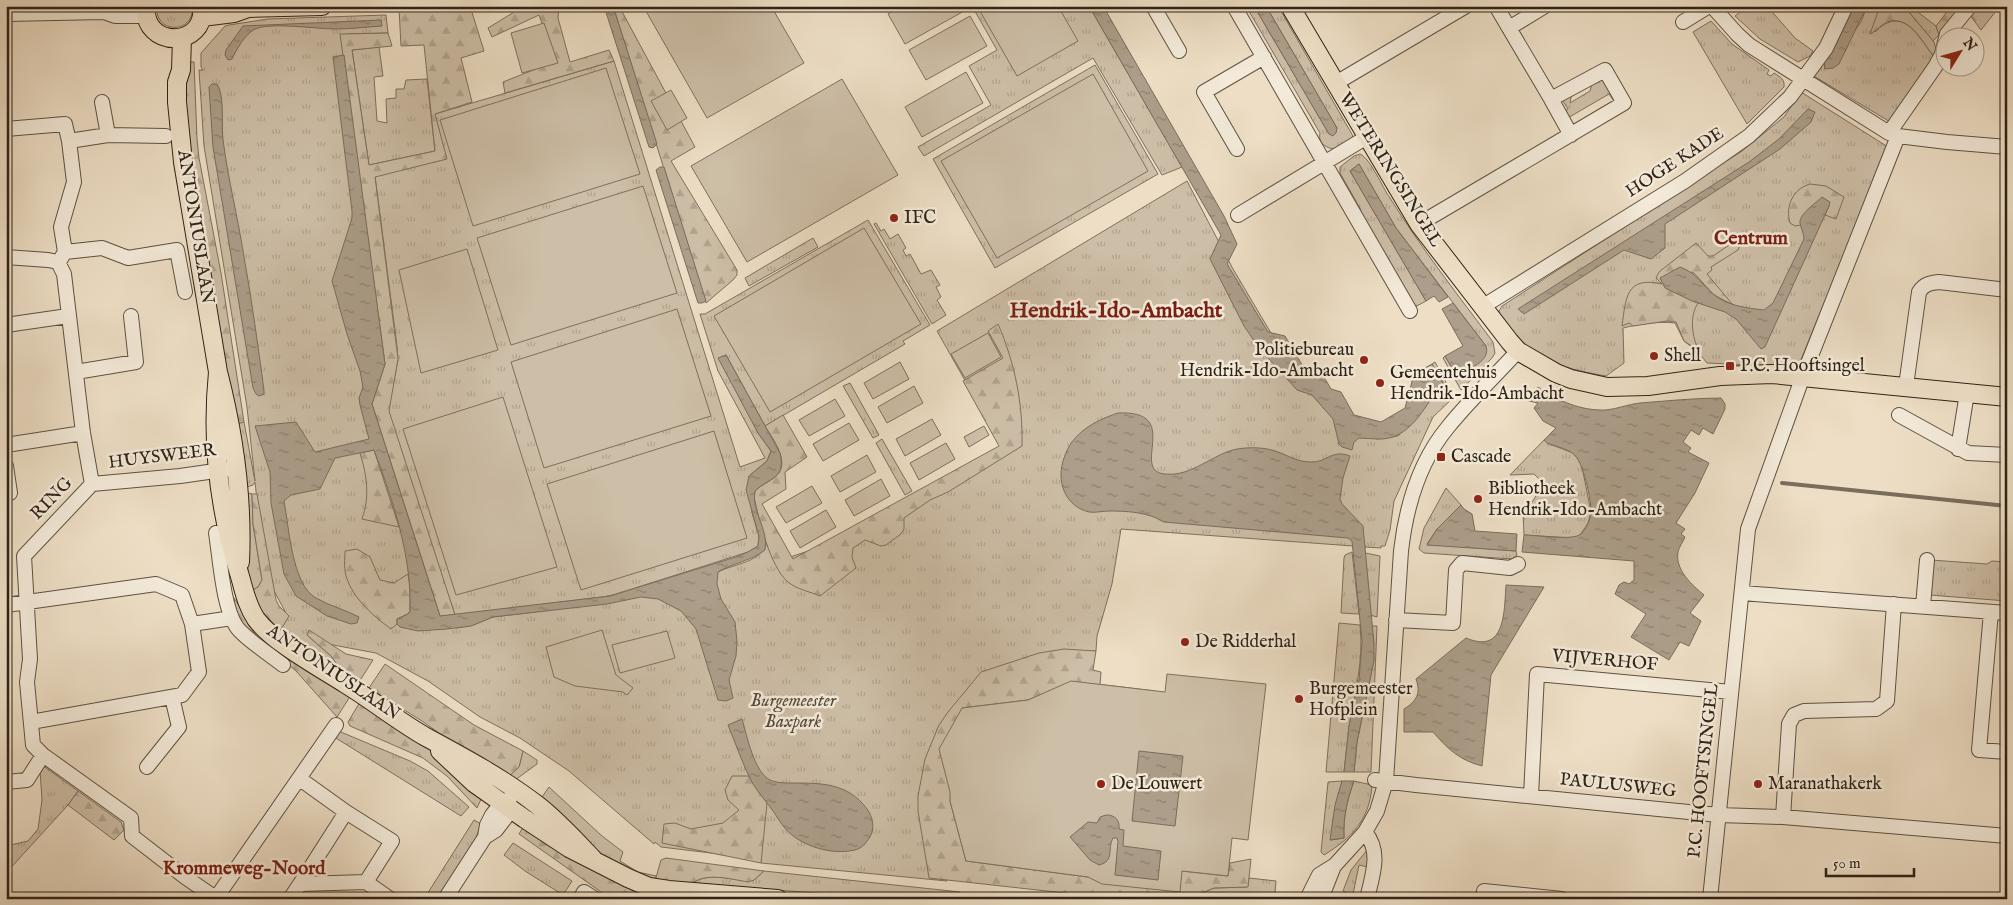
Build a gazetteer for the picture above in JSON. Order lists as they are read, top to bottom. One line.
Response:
{"streets":{"main road":["WETERINGSINGEL","ANTONIUSLAAN"],"street":["HOGE KADE","HUYSWEER","RING","VIJVERHOF","P.C. HOOFTSINGEL","PAULUSWEG"]},"crossings":[["HOGE KADE","WETERINGSINGEL"],["ANTONIUSLAAN","HUYSWEER"],["HUYSWEER","RING"],["VIJVERHOF","P.C. HOOFTSINGEL"],["VIJVERHOF","PAULUSWEG"],["P.C. HOOFTSINGEL","PAULUSWEG"]],"districts":["Centrum","Hendrik-Ido-Ambacht","Krommeweg-Noord"],"parks":["Burgemeester Baxpark"],"places":{"other":["IFC","Shell","Politiebureau Hendrik-Ido-Ambacht","Gemeentehuis Hendrik-Ido-Ambacht","Bibliotheek Hendrik-Ido-Ambacht","De Ridderhal","Burgemeester Hofplein","De Louwert","Maranathakerk"],"transit":["P.C. Hooftsingel","Cascade"]},"scale_bar":"50 m","north":"top right"}
